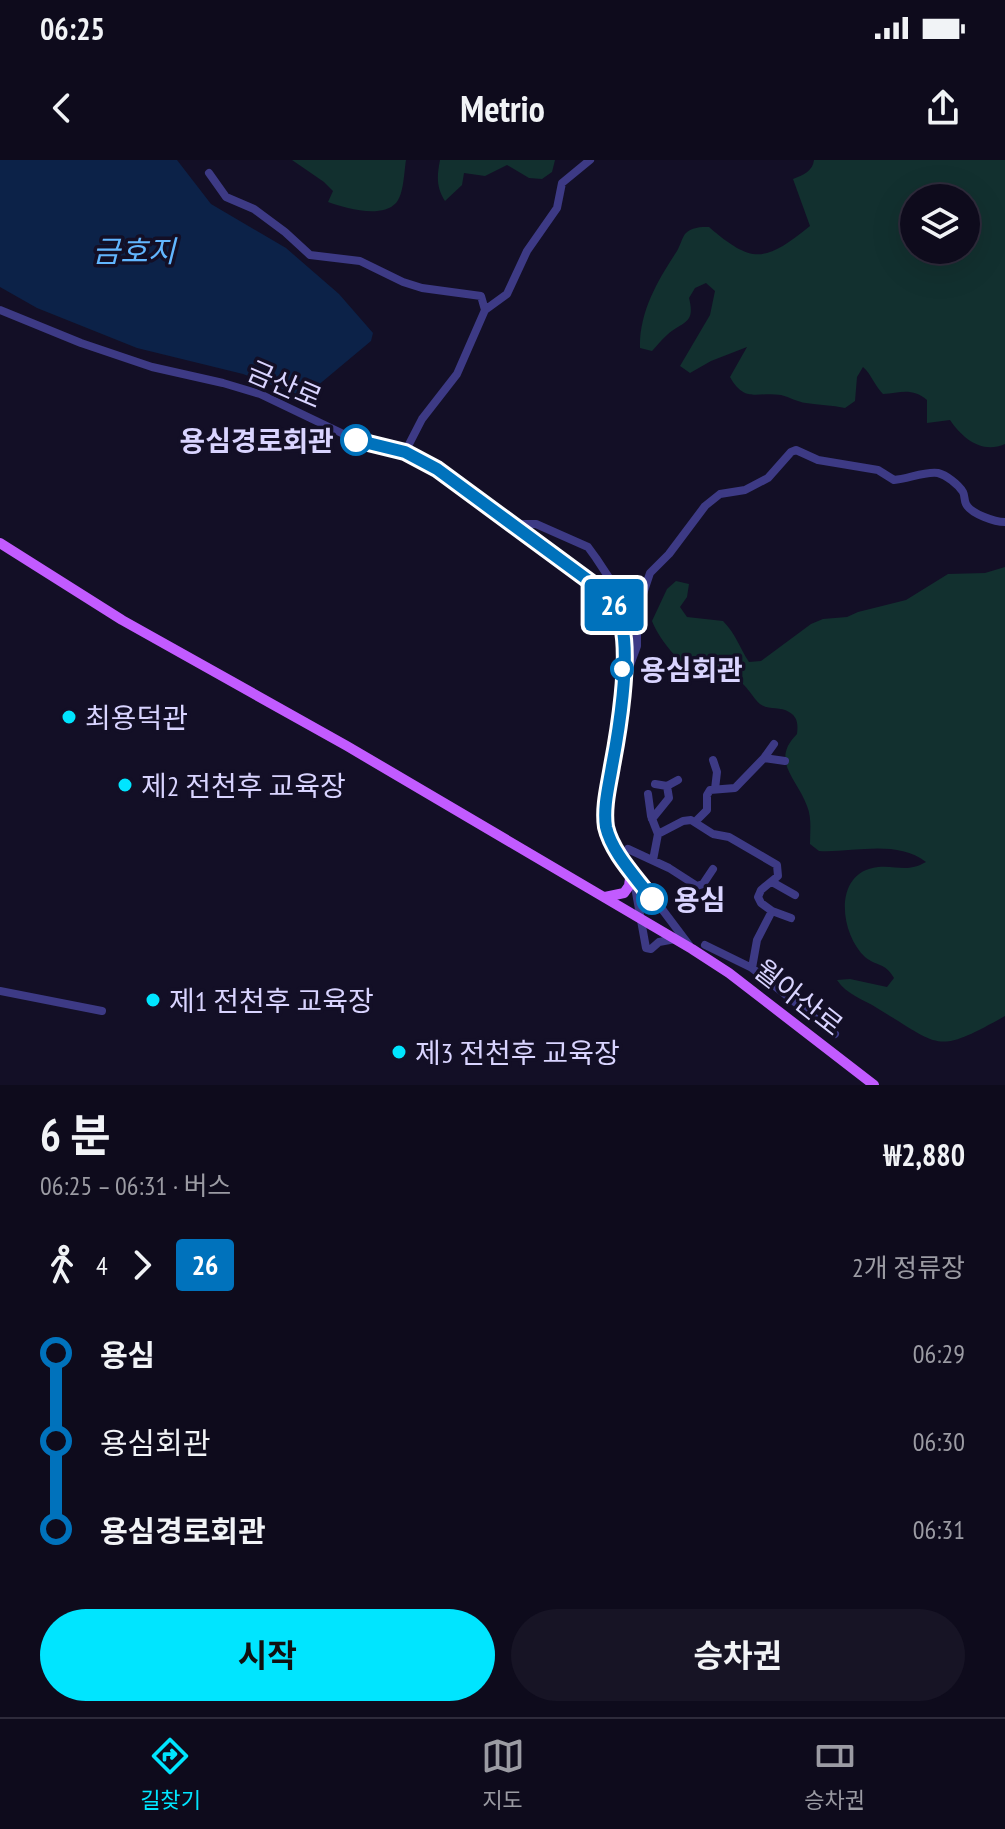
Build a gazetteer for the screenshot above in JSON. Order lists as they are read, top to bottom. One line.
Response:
{"streets":{"main road":["월아산로"],"street":["금산로"]},"crossings":[["금산로","월아산로"]],"water":["금호지"],"places":["용심경로회관","용심회관","최용덕관","제2 전천후 교육장","용심","제1 전천후 교육장","제3 전천후 교육장"],"lines":["bus line 26"],"page":{"status":"06:25","header":"Metrio","on_map":"26","heading":["6 분","06:25 – 06:31 · 버스","₩2,880"],"legs":["4","26","2개 정류장"],"list":[{"name":"용심","value":"06:29"},{"name":"용심회관","value":"06:30"},{"name":"용심경로회관","value":"06:31"}],"buttons":["시작","승차권"],"tabs":["길찾기","지도","승차권"]}}
